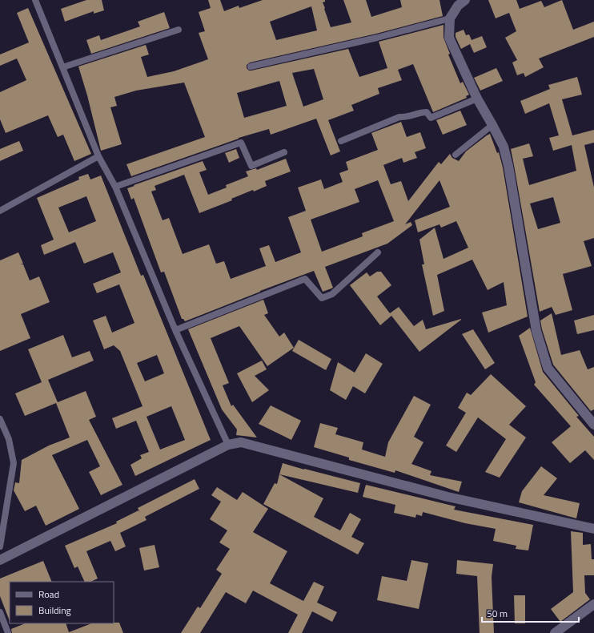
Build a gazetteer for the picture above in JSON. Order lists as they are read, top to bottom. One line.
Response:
{"legend":["Road","Building"],"scale_bar":"50 m"}
